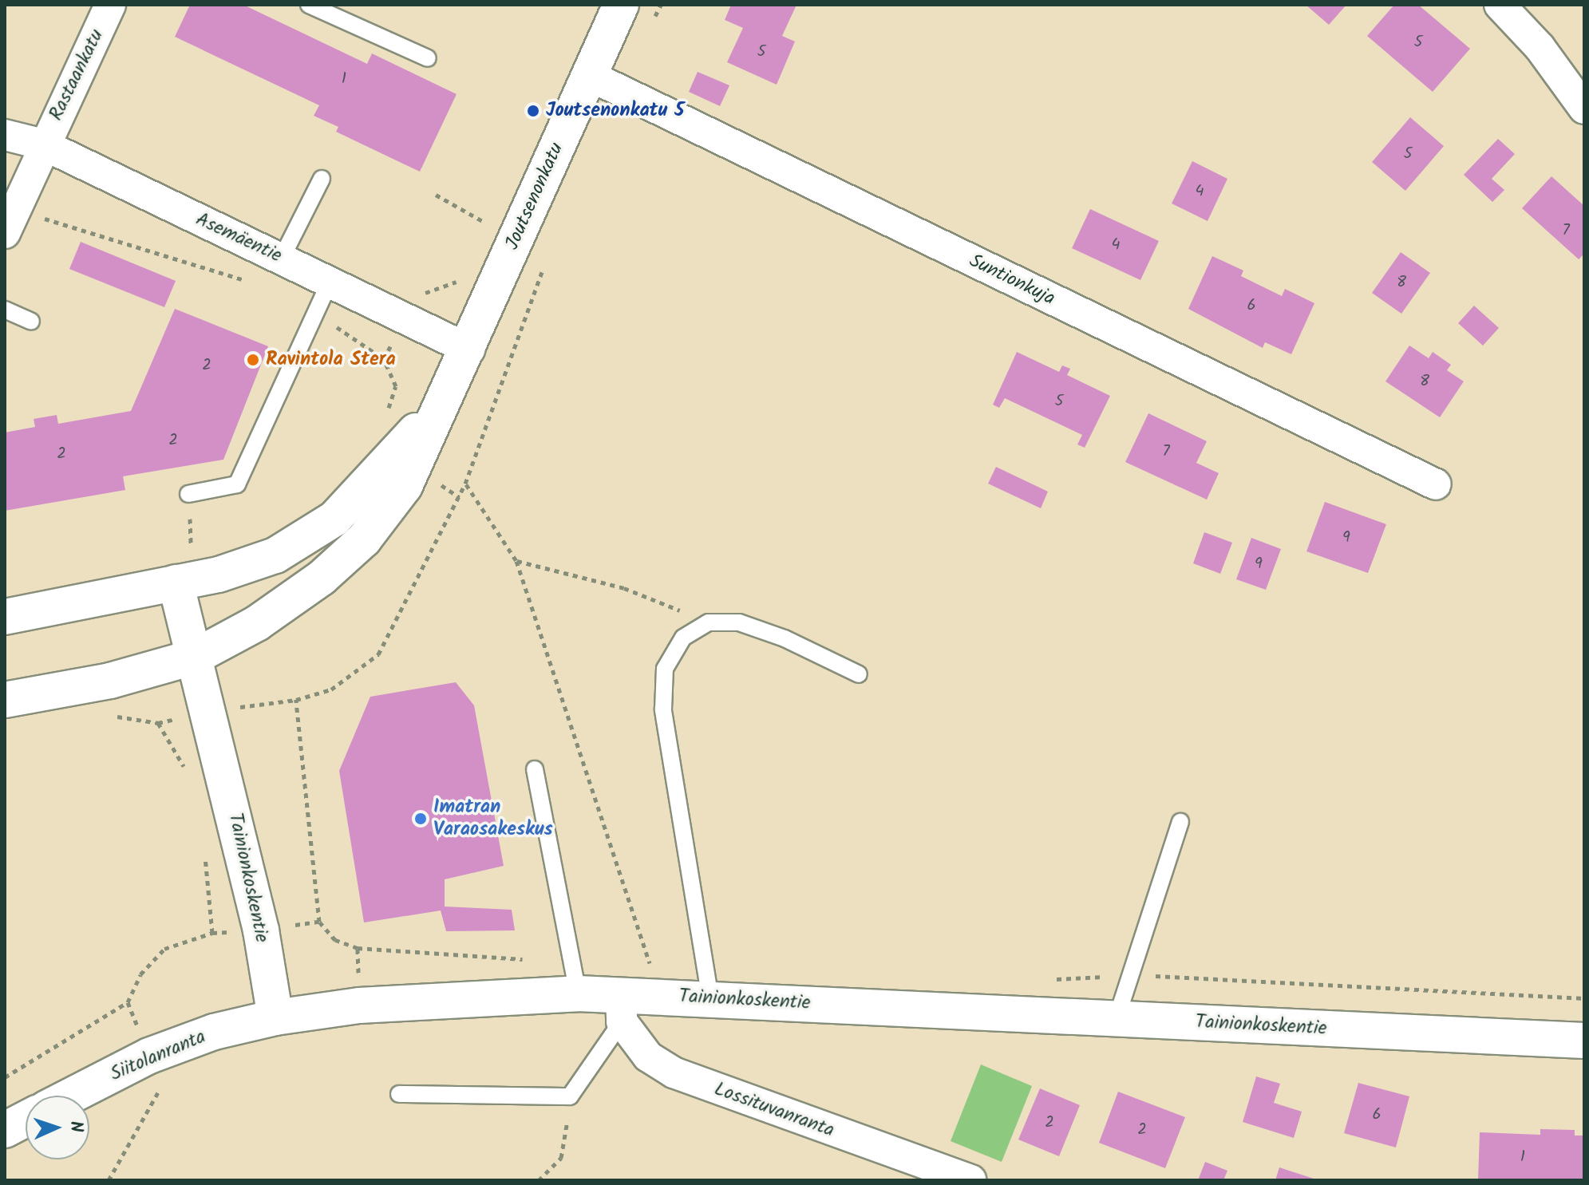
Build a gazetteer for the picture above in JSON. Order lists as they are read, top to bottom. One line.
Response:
{"streets":{"street":["Rastaankatu","Joutsenonkatu","Asemäentie","Suntionkuja","Tainionkoskentie","Siitolanranta","Lossituvanranta"]},"crossings":[["Rastaankatu","Asemäentie"],["Joutsenonkatu","Asemäentie"],["Joutsenonkatu","Suntionkuja"],["Joutsenonkatu","Tainionkoskentie"],["Tainionkoskentie","Siitolanranta"],["Tainionkoskentie","Lossituvanranta"]],"places":["Joutsenonkatu 5","Ravintola Stera","Imatran Varaosakeskus"],"house_numbers":["5","5","1","5","4","7","4","8","6","2","8","5","2","7","2","9","9","6","2","2","1"],"north":"right"}
